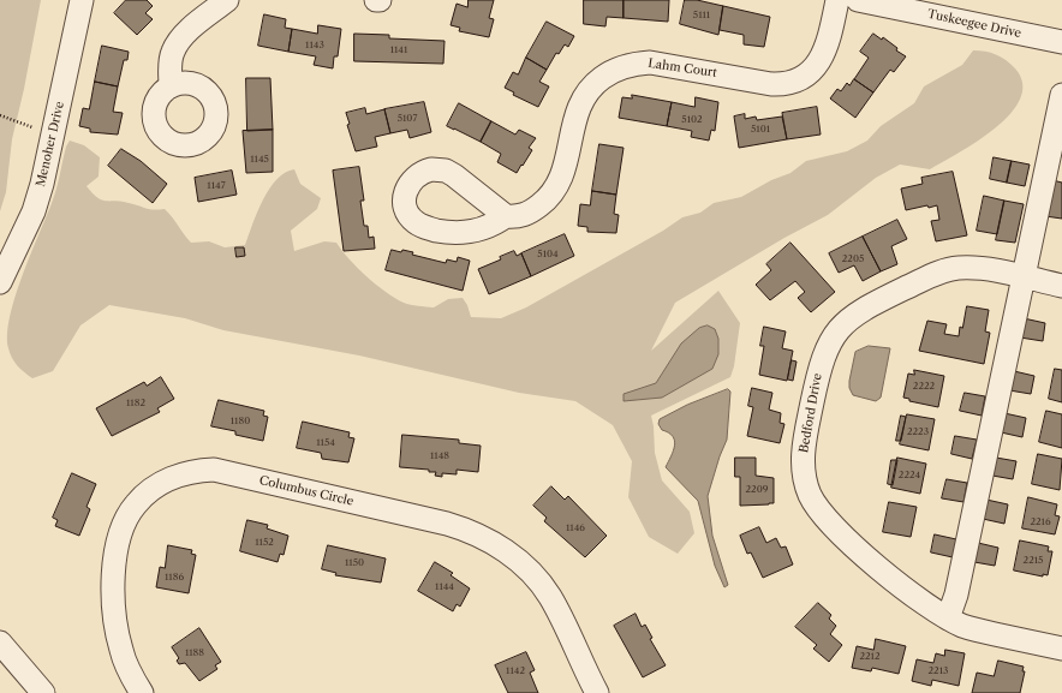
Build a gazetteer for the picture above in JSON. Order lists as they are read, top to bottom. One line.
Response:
{"streets":{"street":["Tuskeegee Drive","Lahm Court","Menoher Drive","Bedford Drive","Columbus Circle"]},"house_numbers":["5111","1143","1141","5107","5102","5101","1145","1147","5104","2205","2222","1182","1180","2223","1154","1148","2224","2209","2216","1146","1152","2215","1150","1186","1144","1188","2212","1142","2213"]}
